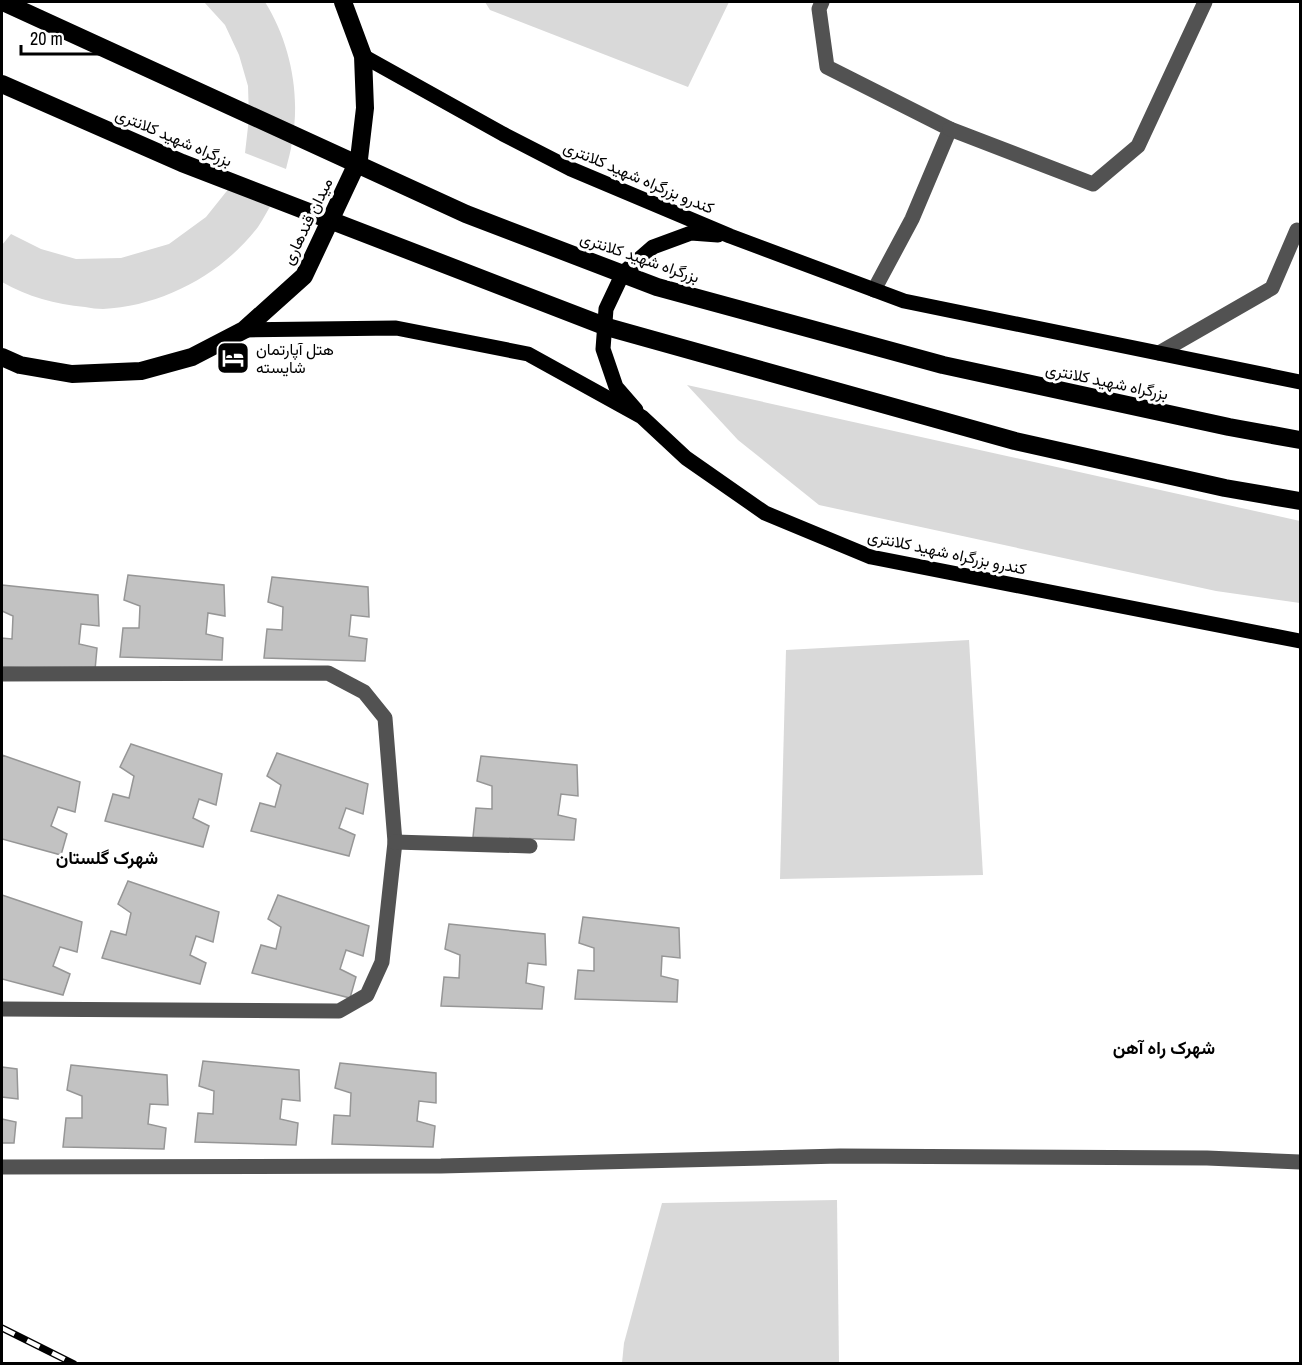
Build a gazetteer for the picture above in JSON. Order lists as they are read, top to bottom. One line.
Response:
{"streets":{"highway":["بزرگراه شهید کلانتری","میدان قندهاری"],"main road":["کندرو بزرگراه شهید کلانتری"]},"crossings":[["کندرو بزرگراه شهید کلانتری","میدان قندهاری"]],"districts":["شهرک گلستان","شهرک راه آهن"],"places":{"hotel":["هتل آپارتمان شایسته"]},"scale_bar":"20 m"}
